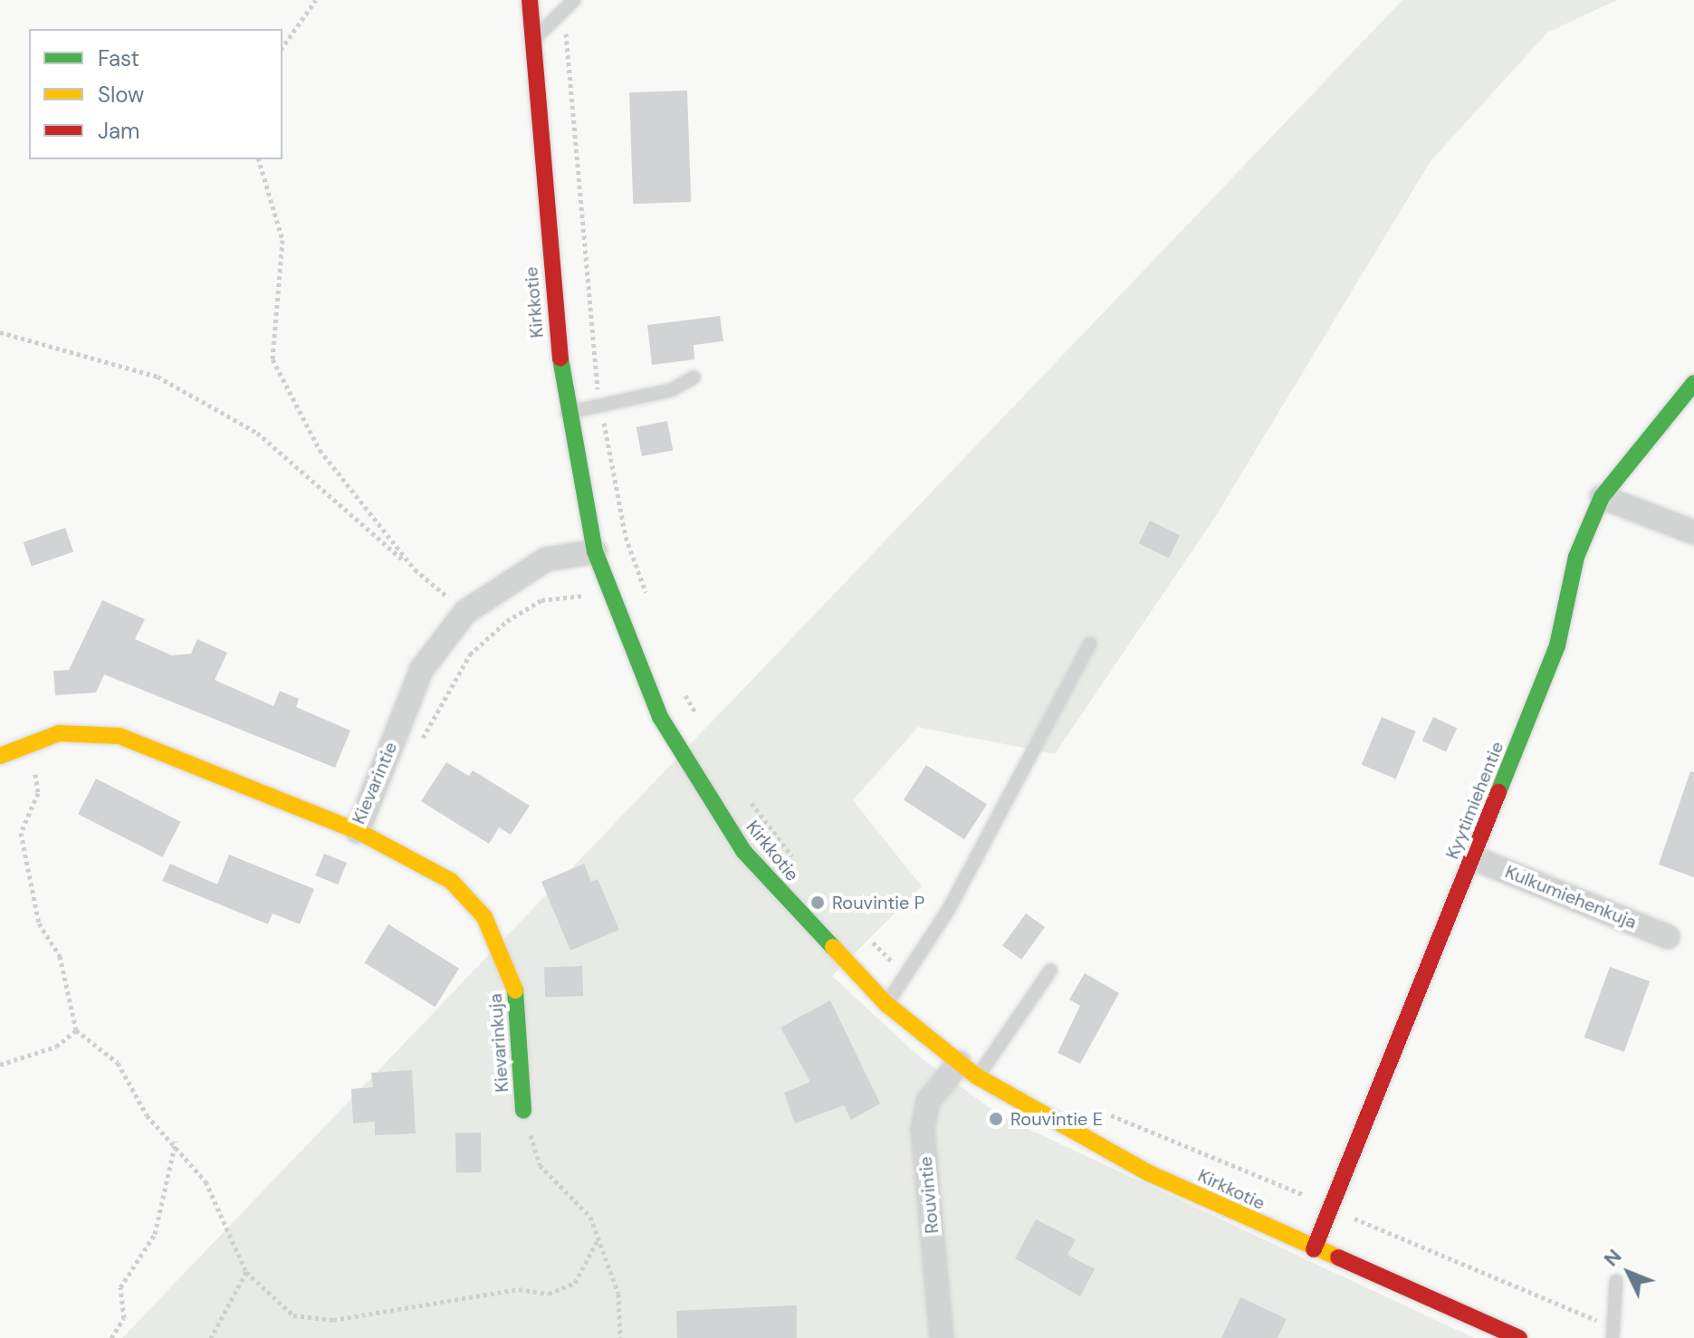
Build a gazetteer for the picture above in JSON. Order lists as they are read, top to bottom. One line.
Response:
{"streets":{"street":["Kirkkotie","Kievarintie","Kyytimiehentie","Kulkumiehenkuja","Kievarinkuja","Rouvintie"]},"crossings":[["Kirkkotie","Kievarintie"],["Kirkkotie","Kyytimiehentie"],["Kirkkotie","Rouvintie"],["Kievarintie","Kievarinkuja"],["Kyytimiehentie","Kulkumiehenkuja"]],"places":["Rouvintie P","Rouvintie E"],"legend":["Fast","Slow","Jam"],"north":"top left"}
